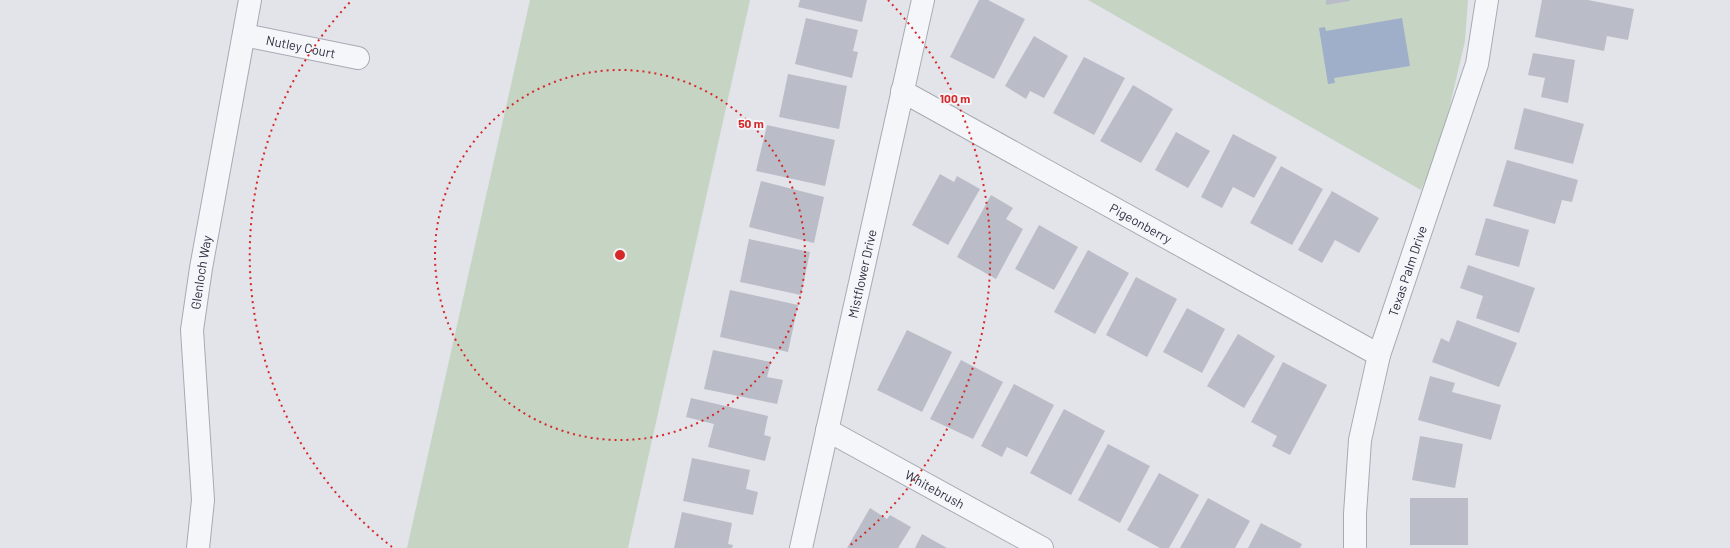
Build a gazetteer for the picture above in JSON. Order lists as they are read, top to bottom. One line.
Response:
{"streets":{"street":["Nutley Court","Pigeonberry","Texas Palm Drive","Glenloch Way","Mistflower Drive","Whitebrush"]},"crossings":[["Nutley Court","Glenloch Way"],["Pigeonberry","Texas Palm Drive"],["Pigeonberry","Mistflower Drive"],["Mistflower Drive","Whitebrush"]],"rings":["100 m","50 m"]}
